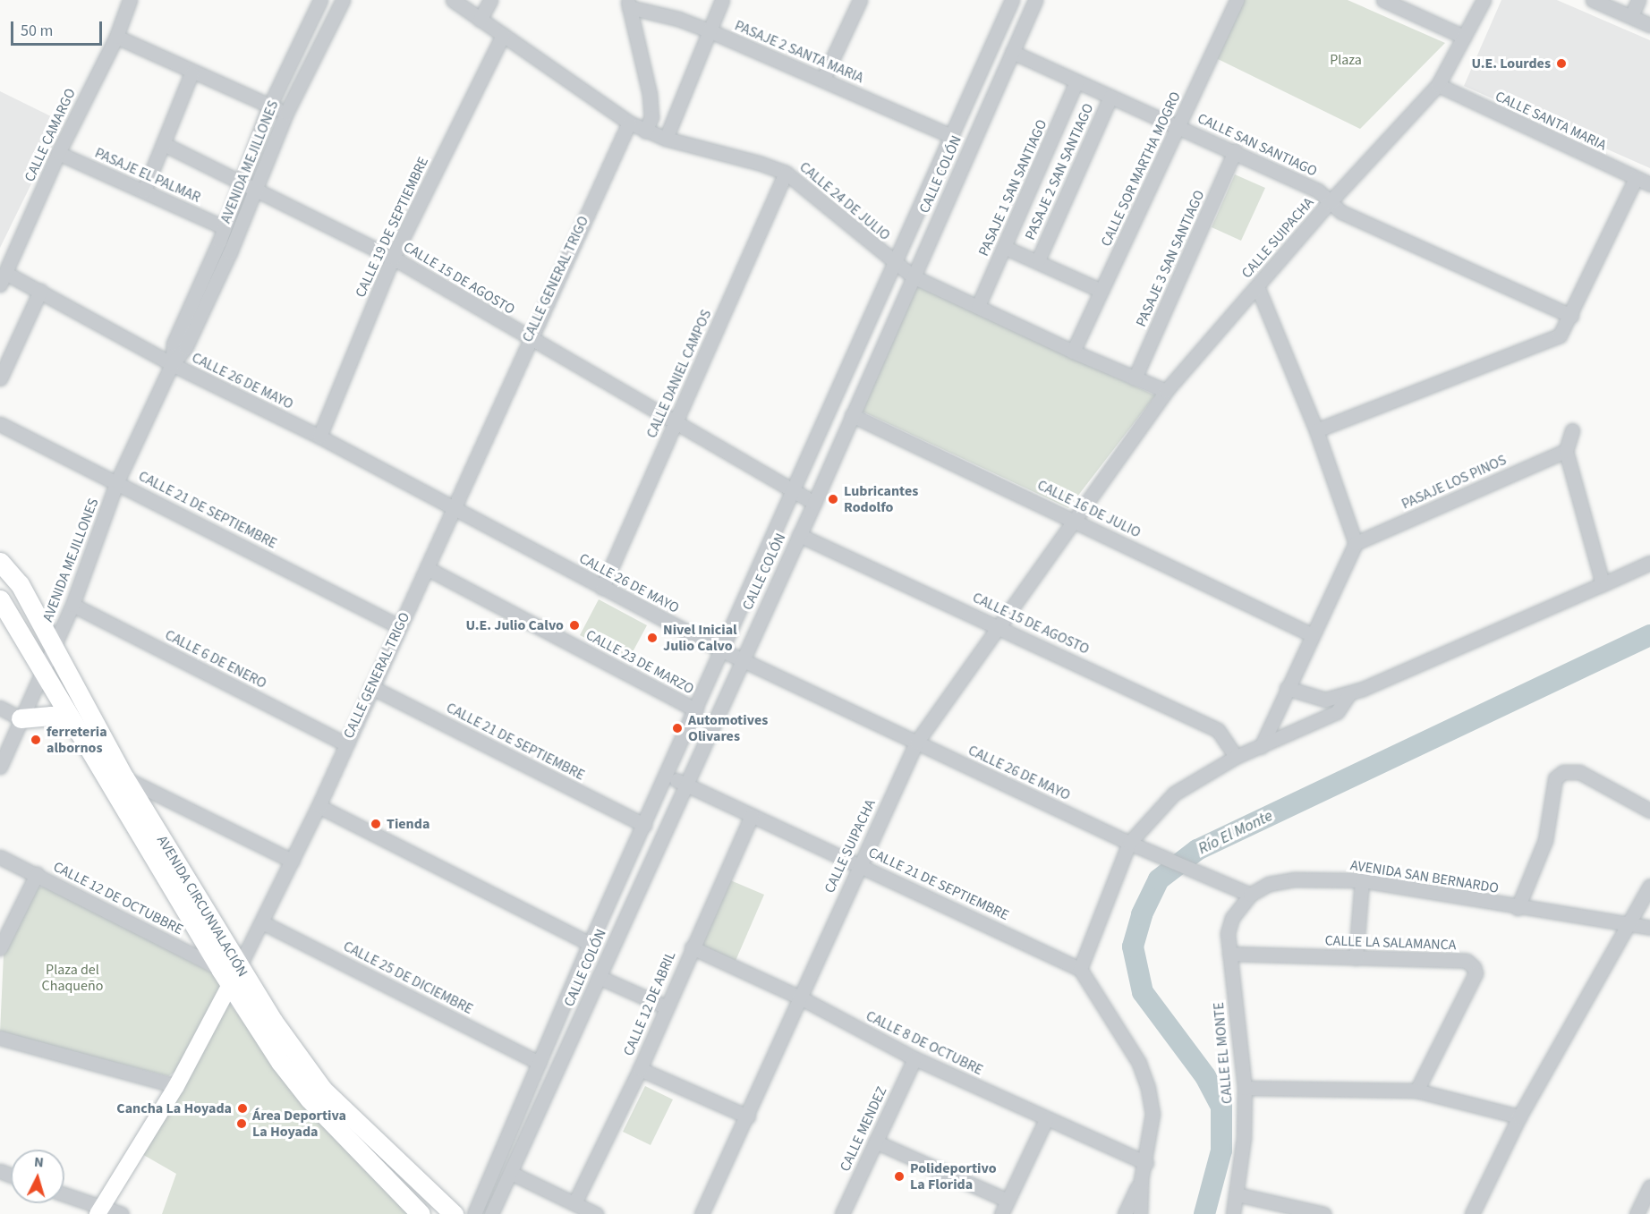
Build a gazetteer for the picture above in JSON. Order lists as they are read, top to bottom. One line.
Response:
{"streets":{"highway":["AVENIDA CIRCUNVALACIÓN"],"main road":["CALLE GENERAL TRIGO"],"street":["PASAJE 2 SANTA MARIA","CALLE SANTA MARIA","CALLE CAMARGO","CALLE SAN SANTIAGO","AVENIDA MEJILLONES","CALLE SOR MARTHA MOGRO","PASAJE 2 SAN SANTIAGO","CALLE COLÓN","PASAJE EL PALMAR","PASAJE 1 SAN SANTIAGO","CALLE 24 DE JULIO","CALLE 19 DE SEPTIEMBRE","CALLE SUIPACHA","PASAJE 3 SAN SANTIAGO","CALLE 15 DE AGOSTO","CALLE DANIEL CAMPOS","CALLE 26 DE MAYO","PASAJE LOS PINOS","CALLE 16 DE JULIO","CALLE 21 DE SEPTIEMBRE","CALLE 6 DE ENERO","CALLE 23 DE MARZO","AVENIDA SAN BERNARDO","CALLE 12 DE OCTUBBRE","CALLE LA SALAMANCA","CALLE 25 DE DICIEMBRE","CALLE 12 DE ABRIL","CALLE 8 DE OCTUBRE","CALLE EL MONTE","CALLE MENDEZ"]},"crossings":[["PASAJE 2 SANTA MARIA","CALLE COLÓN"],["CALLE SANTA MARIA","CALLE SUIPACHA"],["CALLE CAMARGO","PASAJE EL PALMAR"],["CALLE CAMARGO","CALLE 26 DE MAYO"],["CALLE SAN SANTIAGO","CALLE SOR MARTHA MOGRO"],["CALLE SAN SANTIAGO","PASAJE 2 SAN SANTIAGO"],["CALLE SAN SANTIAGO","CALLE COLÓN"],["CALLE SAN SANTIAGO","PASAJE 1 SAN SANTIAGO"],["CALLE SAN SANTIAGO","CALLE SUIPACHA"],["CALLE SAN SANTIAGO","PASAJE 3 SAN SANTIAGO"],["AVENIDA MEJILLONES","PASAJE EL PALMAR"],["AVENIDA MEJILLONES","CALLE 15 DE AGOSTO"],["AVENIDA MEJILLONES","CALLE 26 DE MAYO"],["AVENIDA MEJILLONES","CALLE 21 DE SEPTIEMBRE"],["AVENIDA MEJILLONES","CALLE 6 DE ENERO"],["AVENIDA MEJILLONES","AVENIDA CIRCUNVALACIÓN"],["CALLE SOR MARTHA MOGRO","CALLE 24 DE JULIO"],["CALLE COLÓN","CALLE 24 DE JULIO"],["CALLE COLÓN","CALLE 15 DE AGOSTO"],["CALLE COLÓN","CALLE 26 DE MAYO"],["CALLE COLÓN","CALLE 16 DE JULIO"],["CALLE COLÓN","CALLE 21 DE SEPTIEMBRE"],["CALLE COLÓN","CALLE 23 DE MARZO"],["CALLE COLÓN","CALLE 25 DE DICIEMBRE"],["PASAJE 1 SAN SANTIAGO","CALLE 24 DE JULIO"],["CALLE 24 DE JULIO","CALLE 19 DE SEPTIEMBRE"],["CALLE 24 DE JULIO","CALLE SUIPACHA"],["CALLE 24 DE JULIO","PASAJE 3 SAN SANTIAGO"],["CALLE 24 DE JULIO","CALLE GENERAL TRIGO"],["CALLE 24 DE JULIO","CALLE DANIEL CAMPOS"],["CALLE 19 DE SEPTIEMBRE","CALLE 15 DE AGOSTO"],["CALLE 19 DE SEPTIEMBRE","CALLE 26 DE MAYO"],["CALLE SUIPACHA","CALLE 15 DE AGOSTO"],["CALLE SUIPACHA","CALLE 26 DE MAYO"],["CALLE SUIPACHA","CALLE 16 DE JULIO"],["CALLE SUIPACHA","CALLE 21 DE SEPTIEMBRE"],["CALLE SUIPACHA","CALLE 8 DE OCTUBRE"],["CALLE 15 DE AGOSTO","CALLE GENERAL TRIGO"],["CALLE 15 DE AGOSTO","CALLE DANIEL CAMPOS"],["CALLE GENERAL TRIGO","CALLE 26 DE MAYO"],["CALLE GENERAL TRIGO","CALLE 21 DE SEPTIEMBRE"],["CALLE GENERAL TRIGO","CALLE 6 DE ENERO"],["CALLE GENERAL TRIGO","CALLE 23 DE MARZO"],["CALLE GENERAL TRIGO","CALLE 12 DE OCTUBBRE"],["CALLE GENERAL TRIGO","AVENIDA CIRCUNVALACIÓN"],["CALLE GENERAL TRIGO","CALLE 25 DE DICIEMBRE"],["CALLE DANIEL CAMPOS","CALLE 26 DE MAYO"],["CALLE 26 DE MAYO","AVENIDA SAN BERNARDO"],["CALLE 21 DE SEPTIEMBRE","CALLE 12 DE ABRIL"],["AVENIDA SAN BERNARDO","CALLE LA SALAMANCA"],["AVENIDA SAN BERNARDO","CALLE EL MONTE"],["CALLE 12 DE OCTUBBRE","AVENIDA CIRCUNVALACIÓN"],["CALLE LA SALAMANCA","CALLE EL MONTE"],["CALLE 12 DE ABRIL","CALLE 8 DE OCTUBRE"],["CALLE 8 DE OCTUBRE","CALLE MENDEZ"]],"water":["Río El Monte"],"parks":["Plaza","Plaza del Chaqueño"],"places":["U.E. Lourdes","Lubricantes Rodolfo","U.E. Julio Calvo","Nivel Inicial Julio Calvo","Automotives Olivares","ferreteria albornos","Tienda","Cancha La Hoyada","Área Deportiva La Hoyada","Polideportivo La Florida"],"scale_bar":"50 m","north":"top"}
